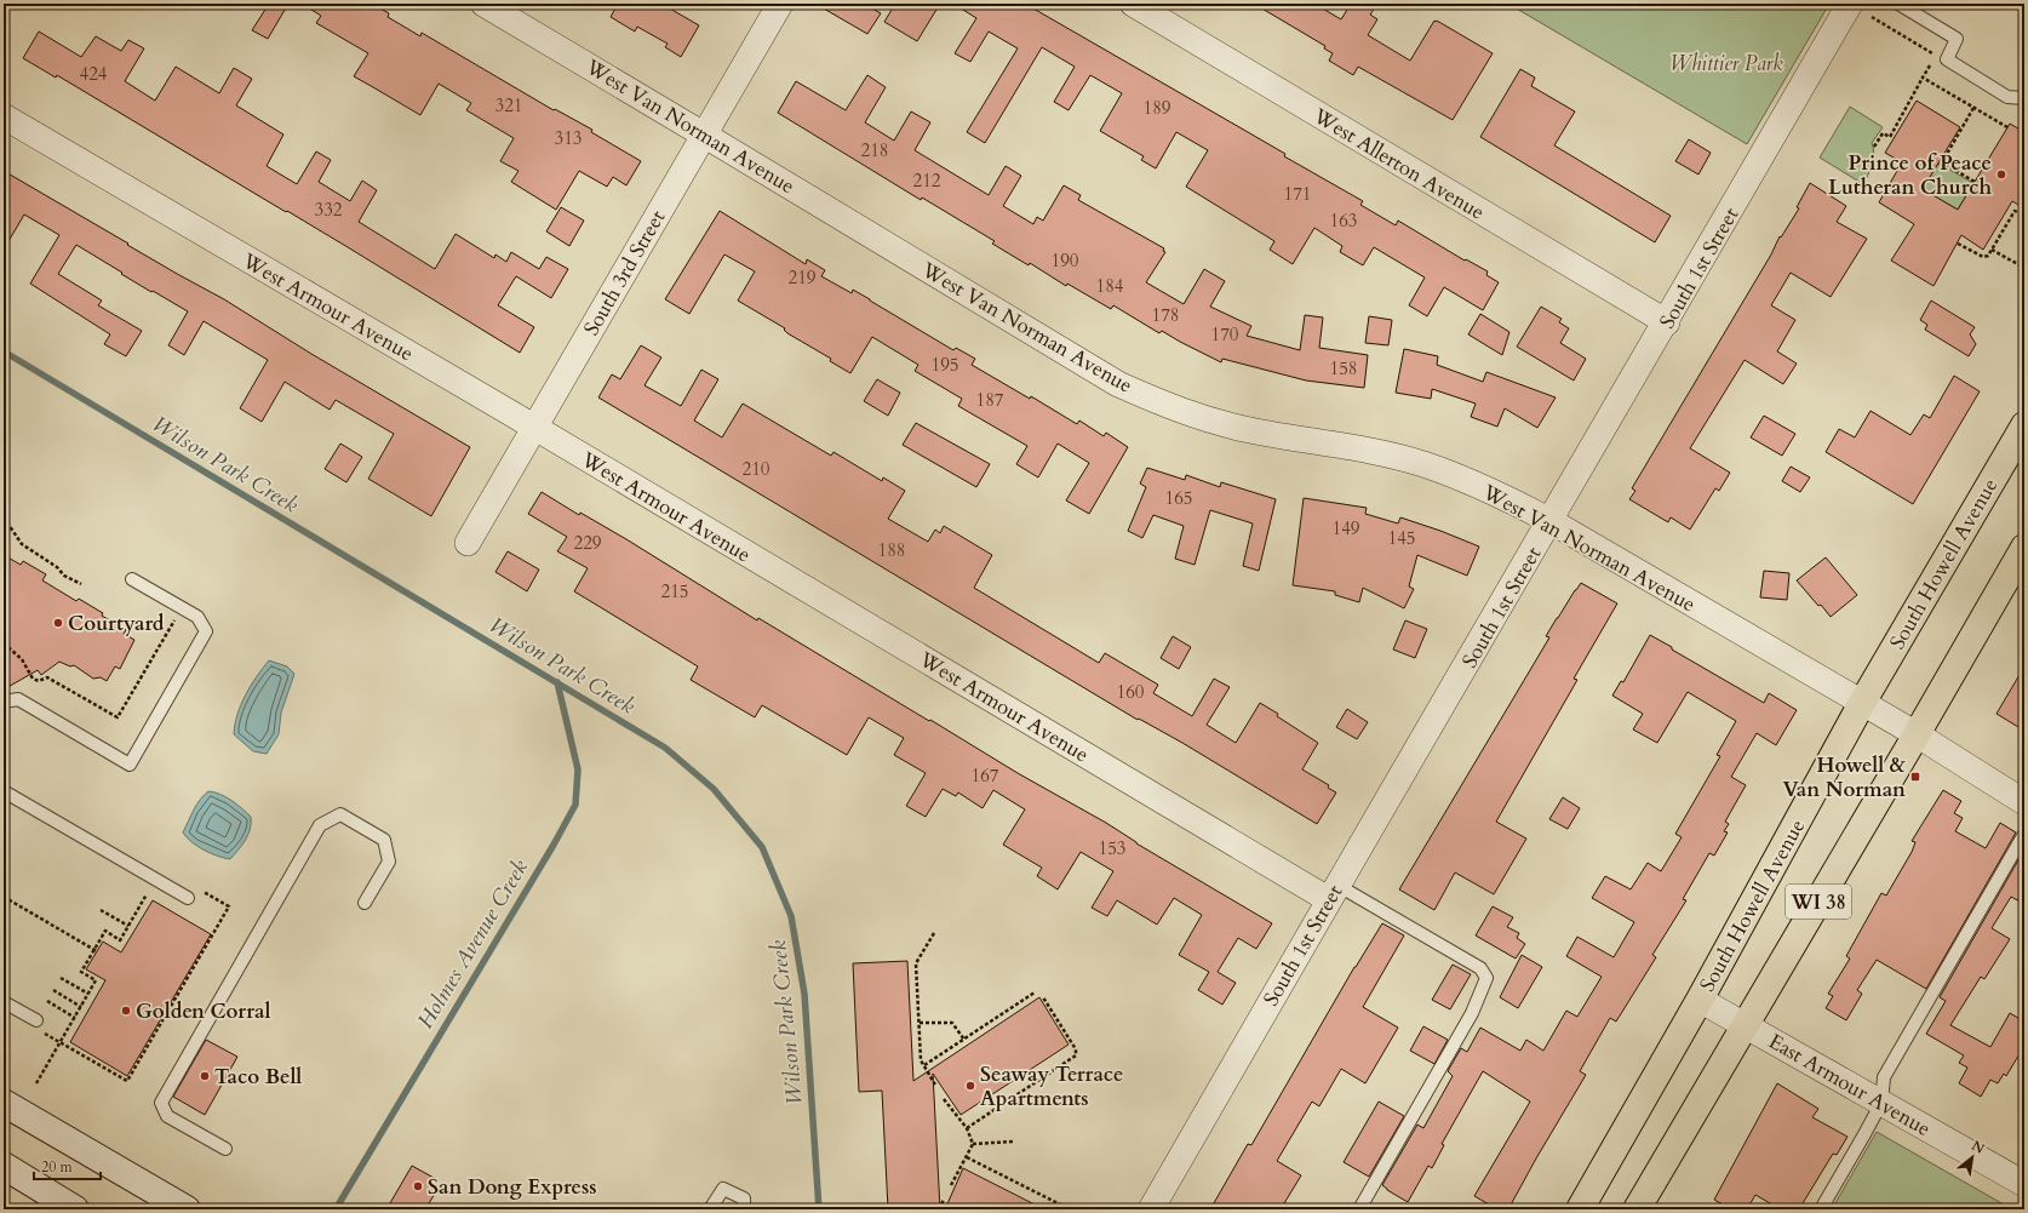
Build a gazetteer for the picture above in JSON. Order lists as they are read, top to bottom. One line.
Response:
{"streets":{"main road":["South Howell Avenue","WI 38"],"street":["West Van Norman Avenue","West Allerton Avenue","South 1st Street","South 3rd Street","West Armour Avenue","East Armour Avenue"]},"crossings":[["West Van Norman Avenue","South 1st Street"],["West Van Norman Avenue","South 3rd Street"],["West Van Norman Avenue","South Howell Avenue"],["West Van Norman Avenue","WI 38"],["West Allerton Avenue","South 1st Street"],["South 1st Street","West Armour Avenue"],["South 3rd Street","West Armour Avenue"],["South Howell Avenue","East Armour Avenue"],["WI 38","East Armour Avenue"]],"water":["Wilson Park Creek","Holmes Avenue Creek"],"parks":["Whittier Park"],"places":{"other":["Prince of Peace Lutheran Church","Courtyard","Golden Corral","Taco Bell","Seaway Terrace Apartments","San Dong Express"],"transit":["Howell & Van Norman"]},"house_numbers":["424","321","189","313","218","212","171","332","163","190","219","184","178","170","195","158","187","210","165","149","145","229","188","215","160","167","153"],"scale_bar":"20 m","north":"top right"}
